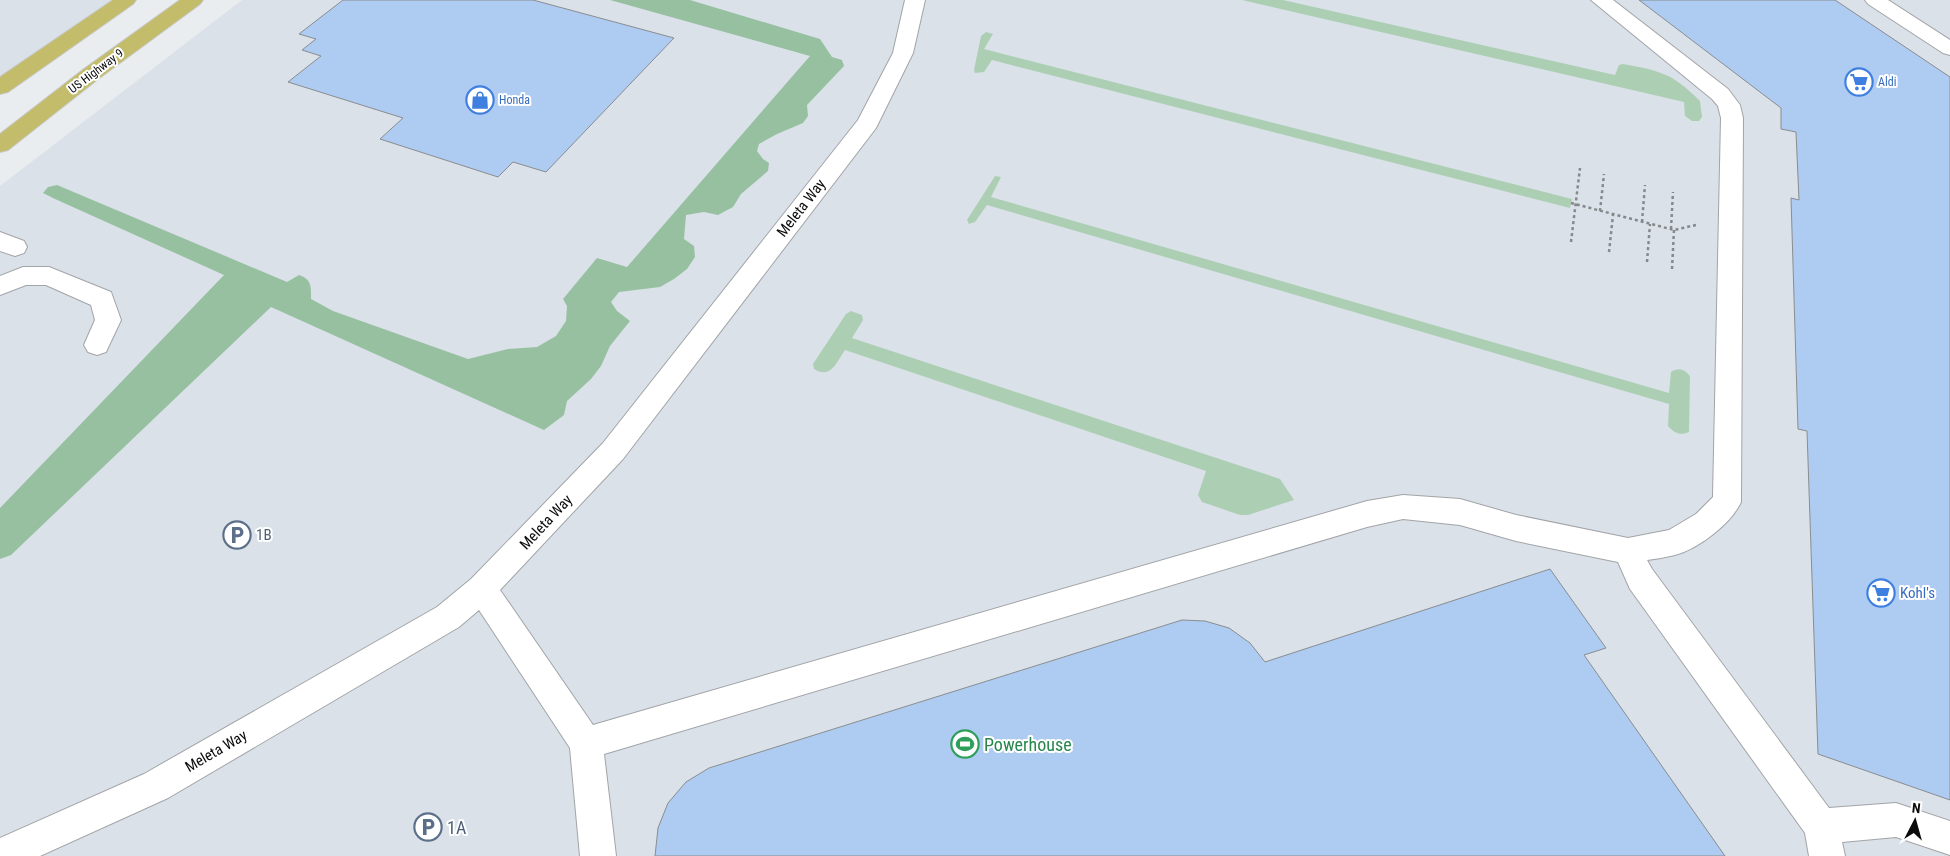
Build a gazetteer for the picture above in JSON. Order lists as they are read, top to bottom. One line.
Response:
{"streets":{"highway":["US Highway 9"],"street":["Meleta Way"]},"places":{"supermarket":["Aldi","Kohl's"],"shop":["Honda"],"parking":["1B","1A"],"sports":["Powerhouse"]},"north":"top"}
